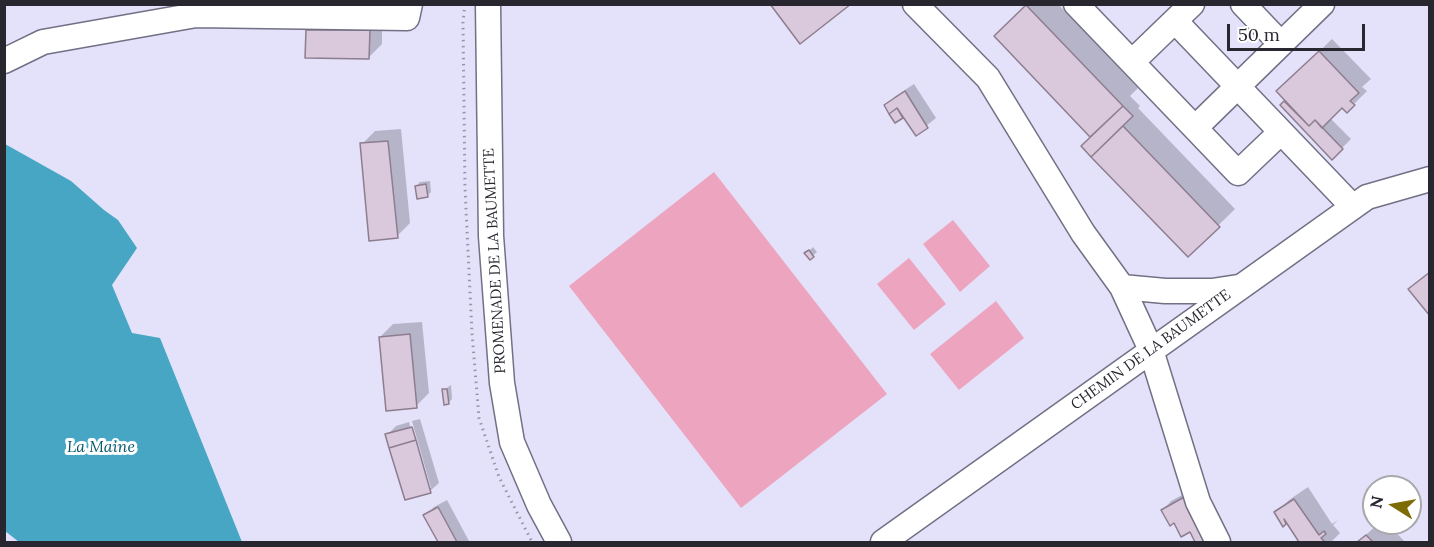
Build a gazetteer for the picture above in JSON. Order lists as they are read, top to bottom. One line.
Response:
{"streets":{"street":["PROMENADE DE LA BAUMETTE","CHEMIN DE LA BAUMETTE"]},"water":["La Maine"],"scale_bar":"50 m","north":"left"}
